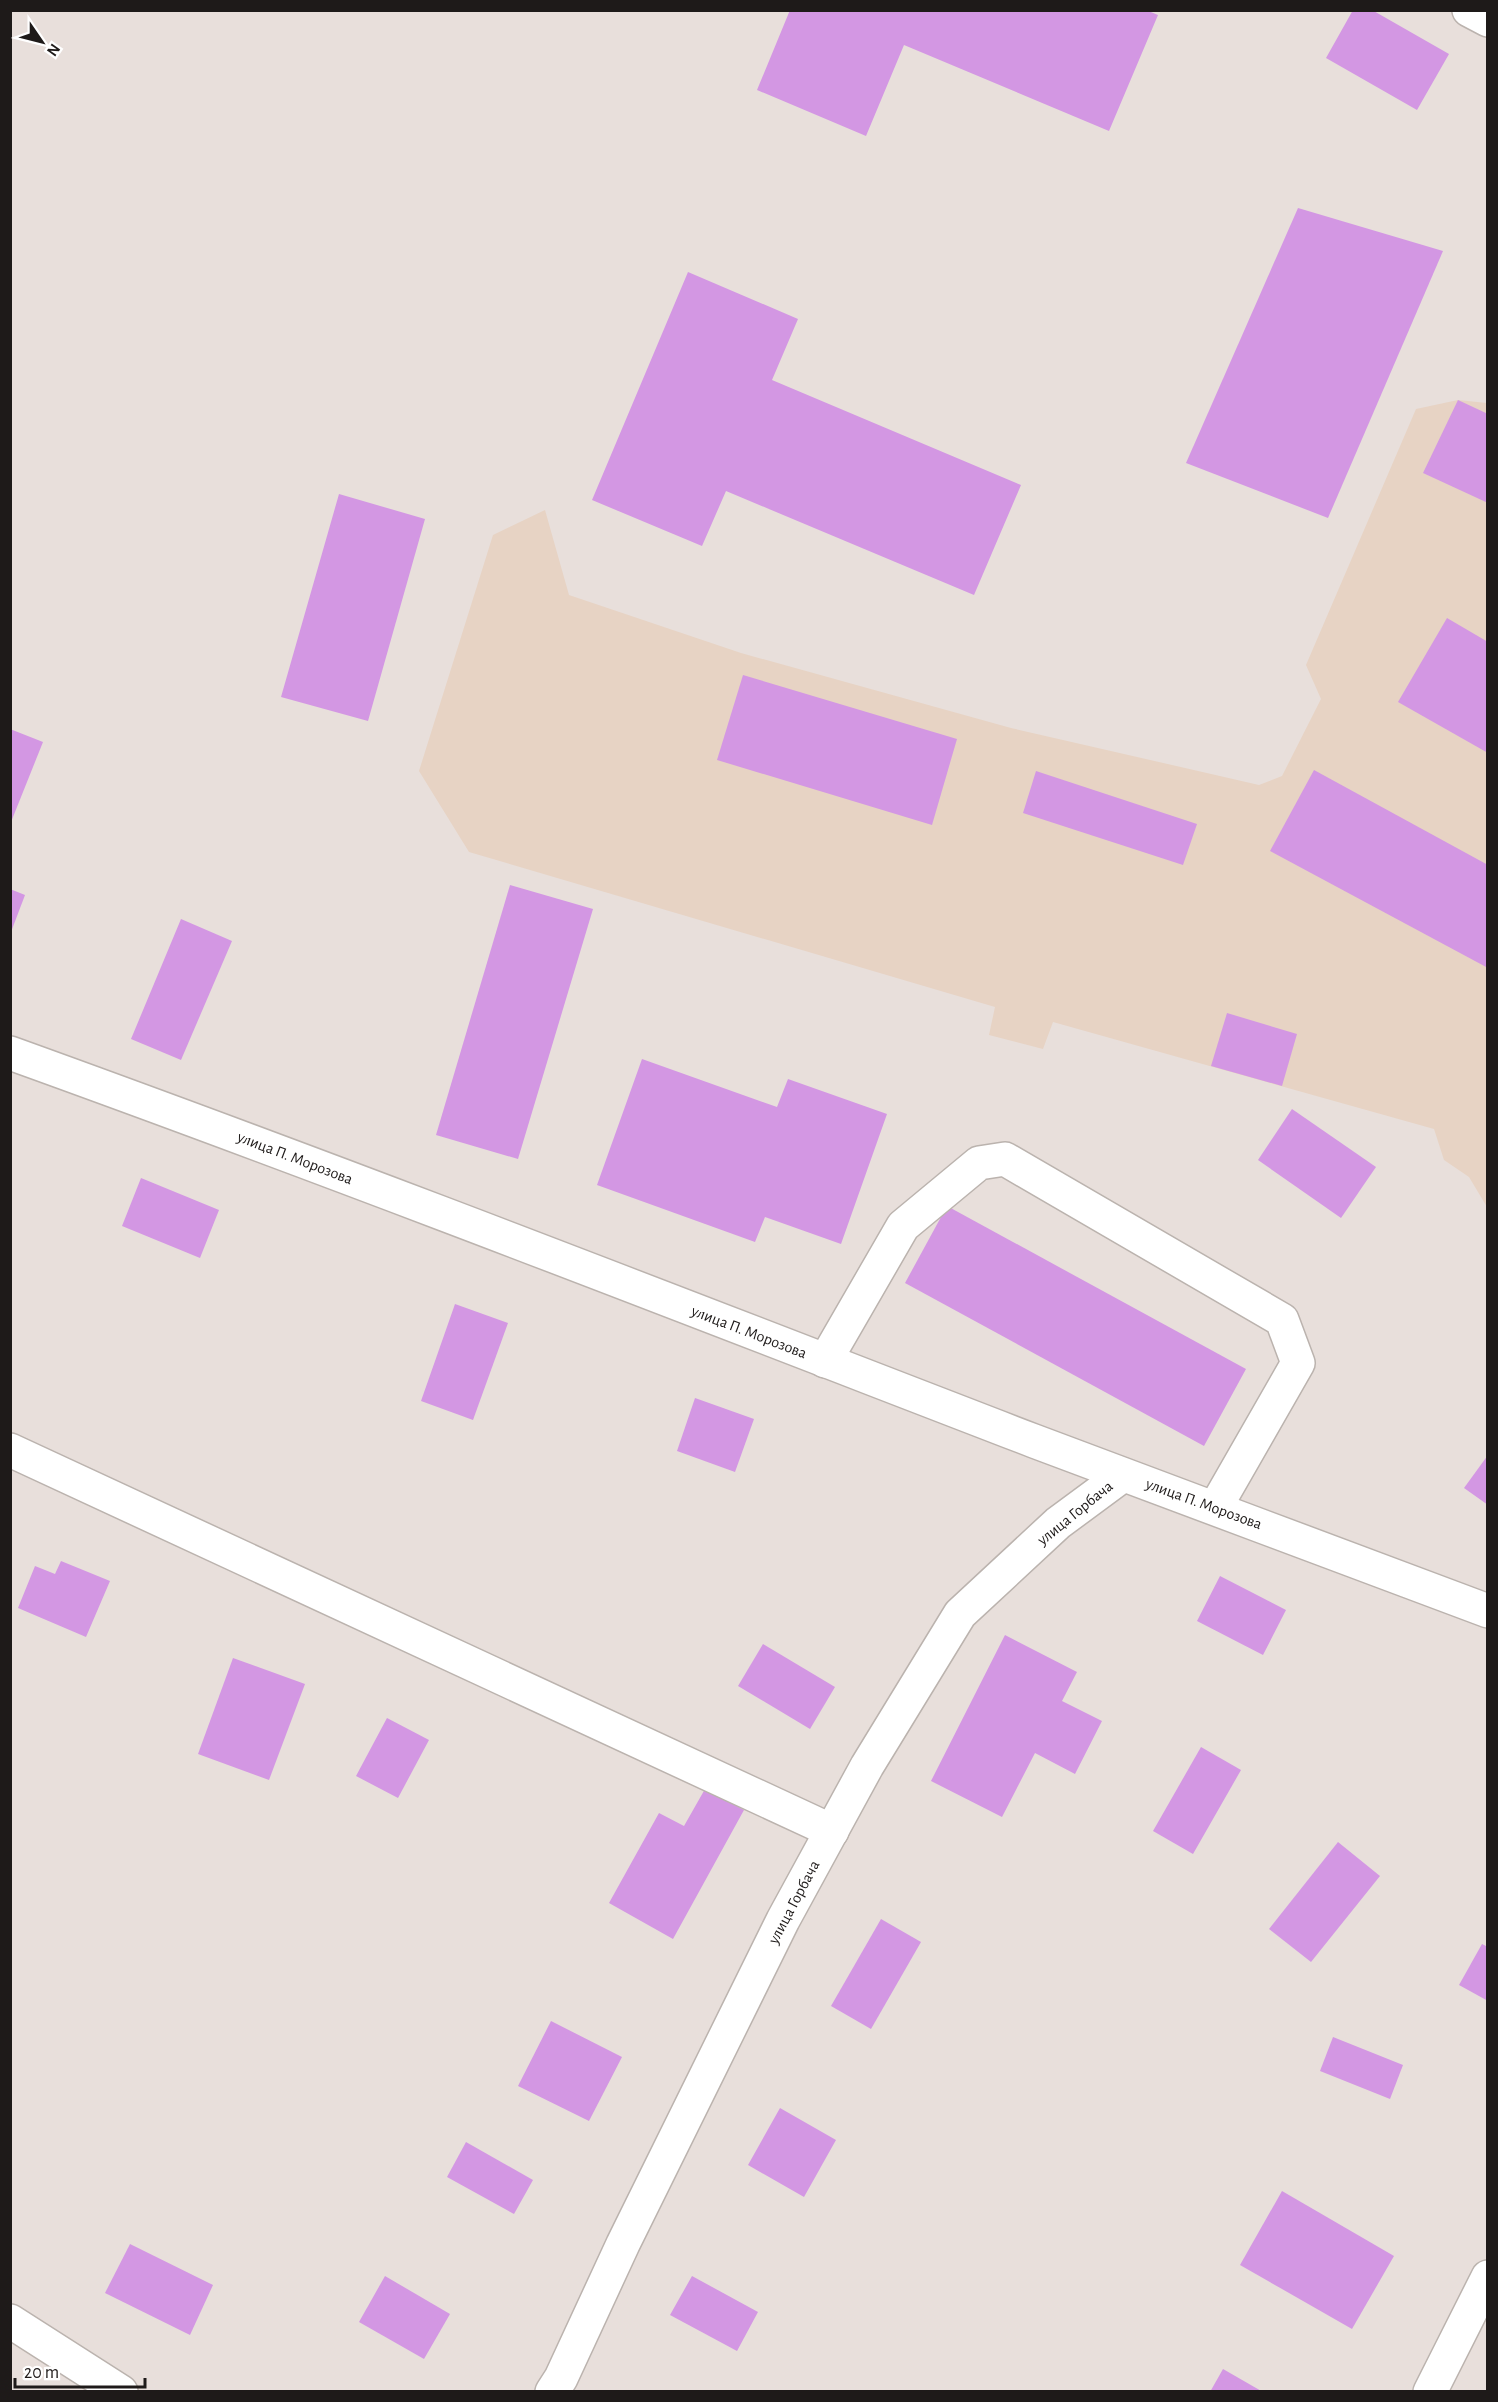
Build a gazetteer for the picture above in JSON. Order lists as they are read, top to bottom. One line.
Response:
{"streets":{"street":["улица П. Морозова","улица Горбача"]},"crossings":[["улица П. Морозова","улица Горбача"]],"scale_bar":"20 m","north":"bottom right"}
